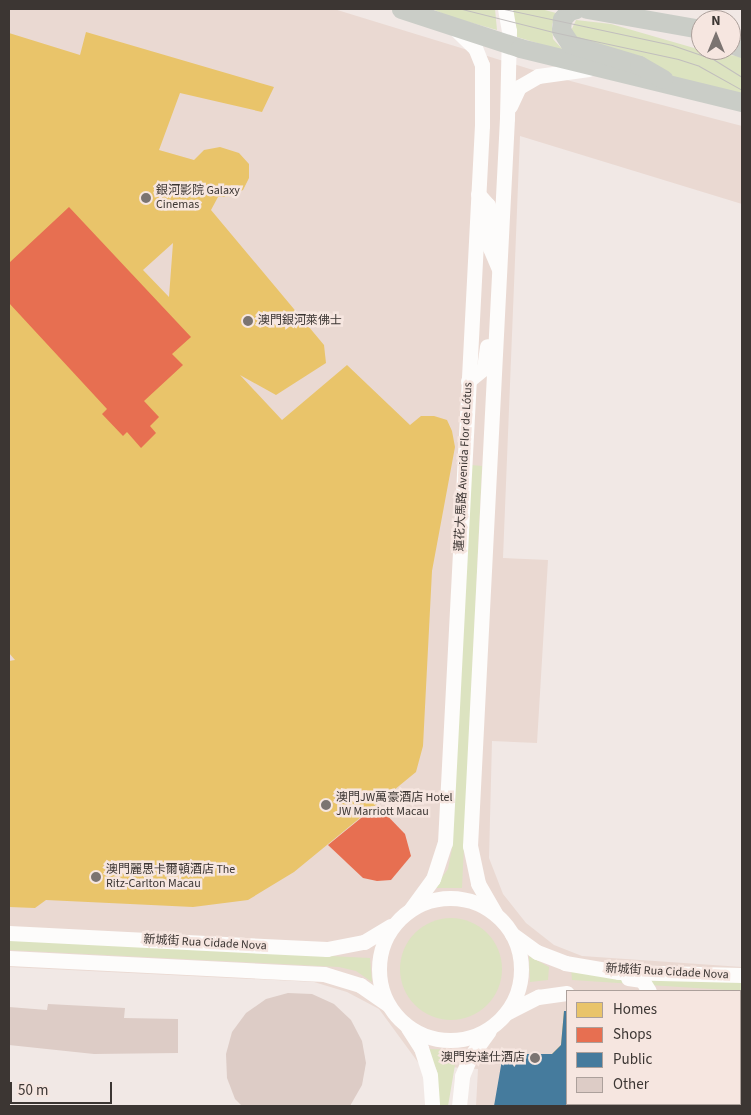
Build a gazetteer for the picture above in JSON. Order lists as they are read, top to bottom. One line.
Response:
{"streets":{"street":["蓮花大馬路 Avenida Flor de Lótus","新城街 Rua Cidade Nova"]},"crossings":[["蓮花大馬路 Avenida Flor de Lótus","新城街 Rua Cidade Nova"]],"places":["銀河影院 Galaxy Cinemas","澳門銀河萊佛士","澳門JW萬豪酒店 Hotel JW Marriott Macau","澳門麗思卡爾頓酒店 The Ritz-Carlton Macau","澳門安達仕酒店"],"legend":["Homes","Shops","Public","Other"],"scale_bar":"50 m","north":"top"}
